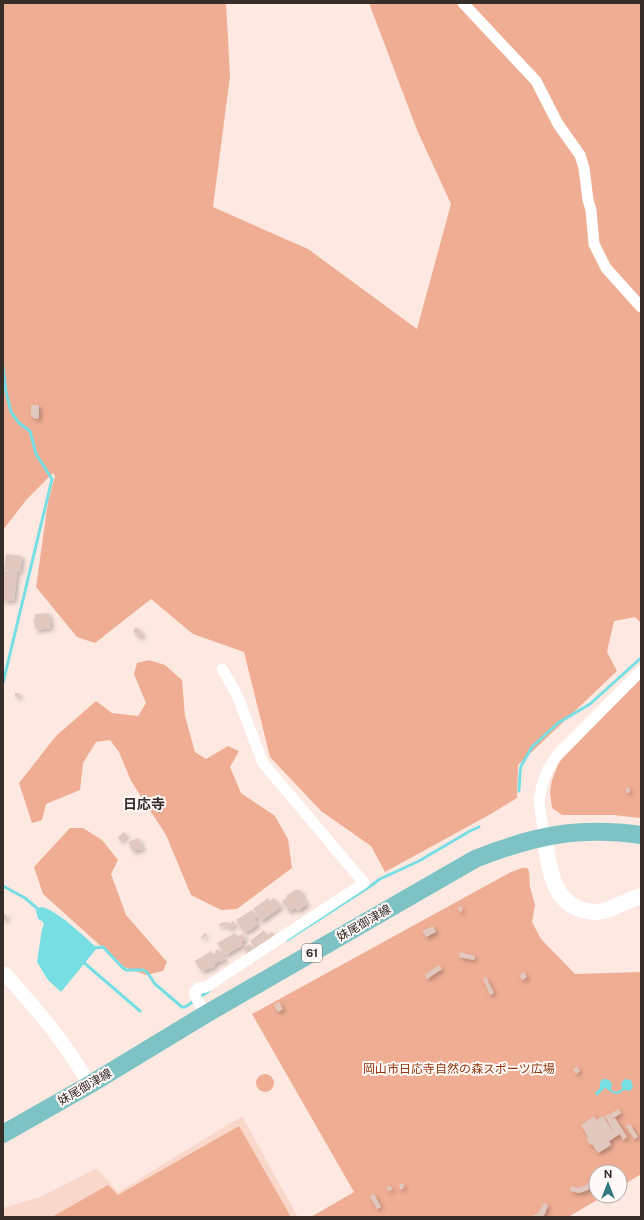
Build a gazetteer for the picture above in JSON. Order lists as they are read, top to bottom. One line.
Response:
{"streets":{"main road":["妹尾御津線","61"]},"districts":["日応寺"],"parks":["岡山市日応寺自然の森スポーツ広場"],"north":"top"}
